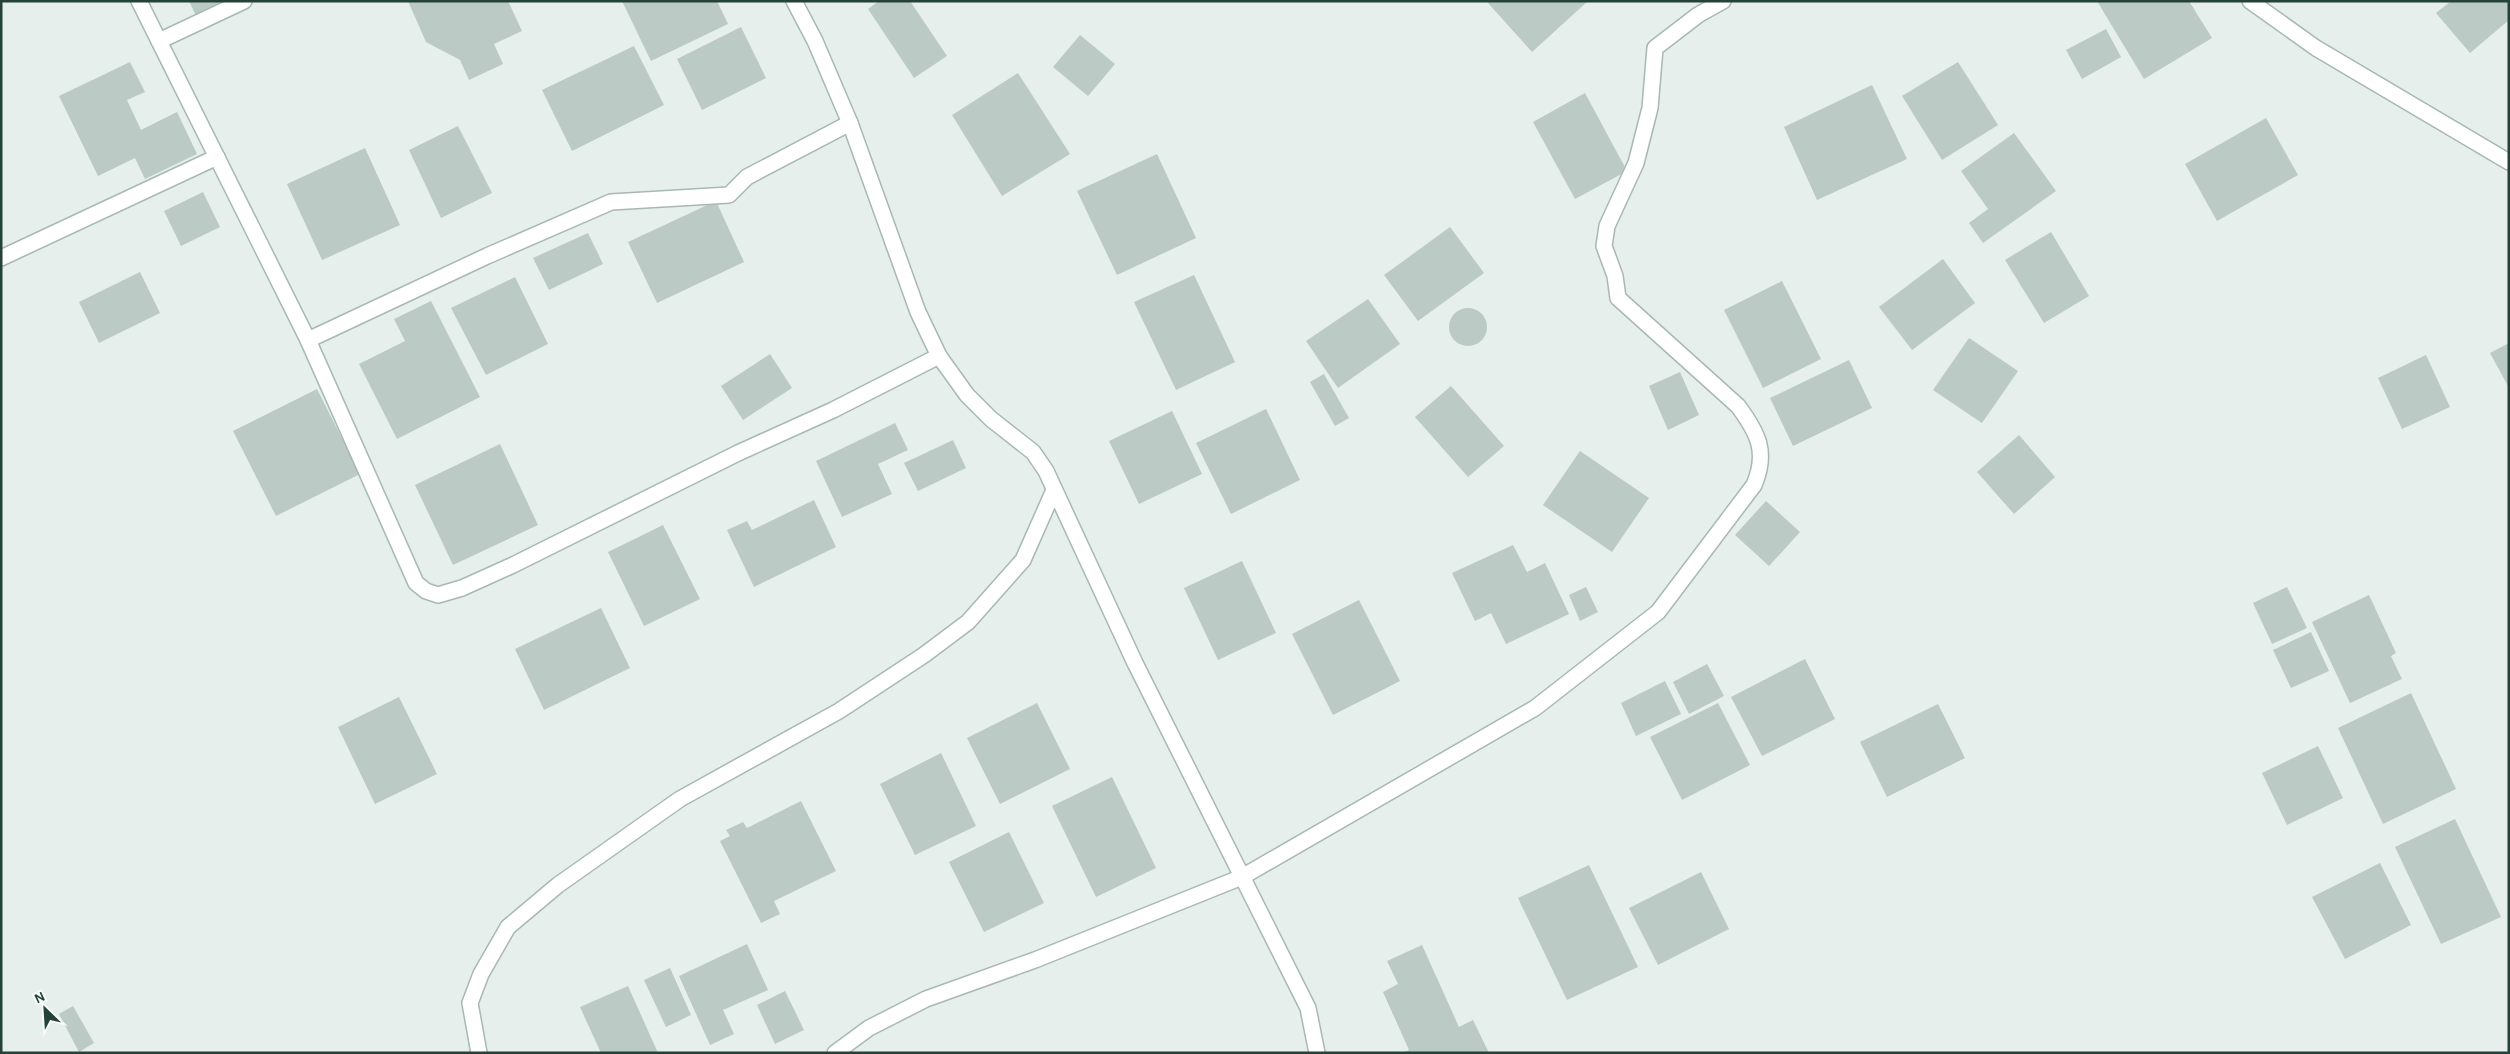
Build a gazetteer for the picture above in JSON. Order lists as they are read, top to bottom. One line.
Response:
{"north":"top left"}
